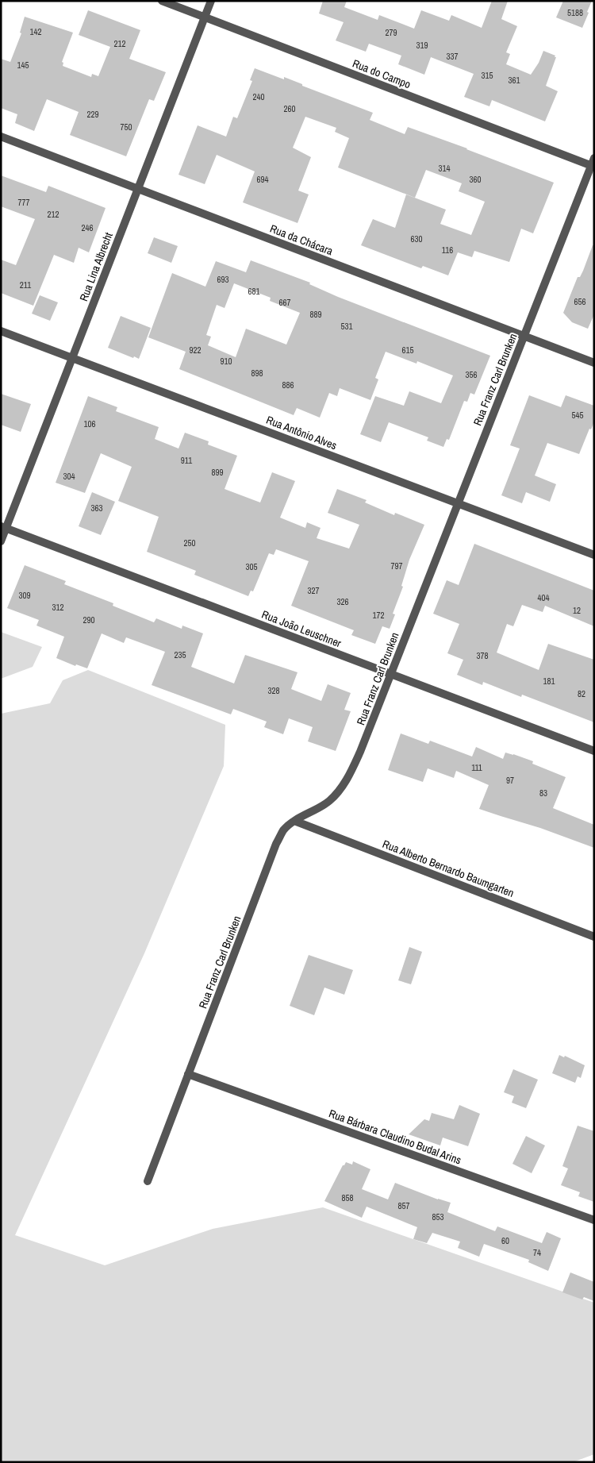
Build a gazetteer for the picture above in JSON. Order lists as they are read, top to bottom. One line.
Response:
{"streets":{"street":["Rua do Campo","Rua da Chácara","Rua Lina Albrecht","Rua Franz Carl Brunken","Rua Antônio Alves","Rua João Leuschner","Rua Alberto Bernardo Baumgarten","Rua Bárbara Claudino Budal Arins"]},"crossings":[["Rua do Campo","Rua Lina Albrecht"],["Rua do Campo","Rua Franz Carl Brunken"],["Rua da Chácara","Rua Lina Albrecht"],["Rua da Chácara","Rua Franz Carl Brunken"],["Rua Lina Albrecht","Rua Antônio Alves"],["Rua Lina Albrecht","Rua João Leuschner"],["Rua Franz Carl Brunken","Rua Antônio Alves"],["Rua Franz Carl Brunken","Rua João Leuschner"],["Rua Franz Carl Brunken","Rua Alberto Bernardo Baumgarten"],["Rua Franz Carl Brunken","Rua Bárbara Claudino Budal Arins"]],"house_numbers":["5188","142","279","212","319","337","145","315","361","240","260","229","750","314","694","360","777","212","246","630","116","693","211","681","656","667","889","531","922","615","910","898","356","886","545","106","911","899","304","363","250","797","305","327","309","404","326","312","12","172","290","235","378","181","328","82","111","97","83","858","857","853","60","74"]}
